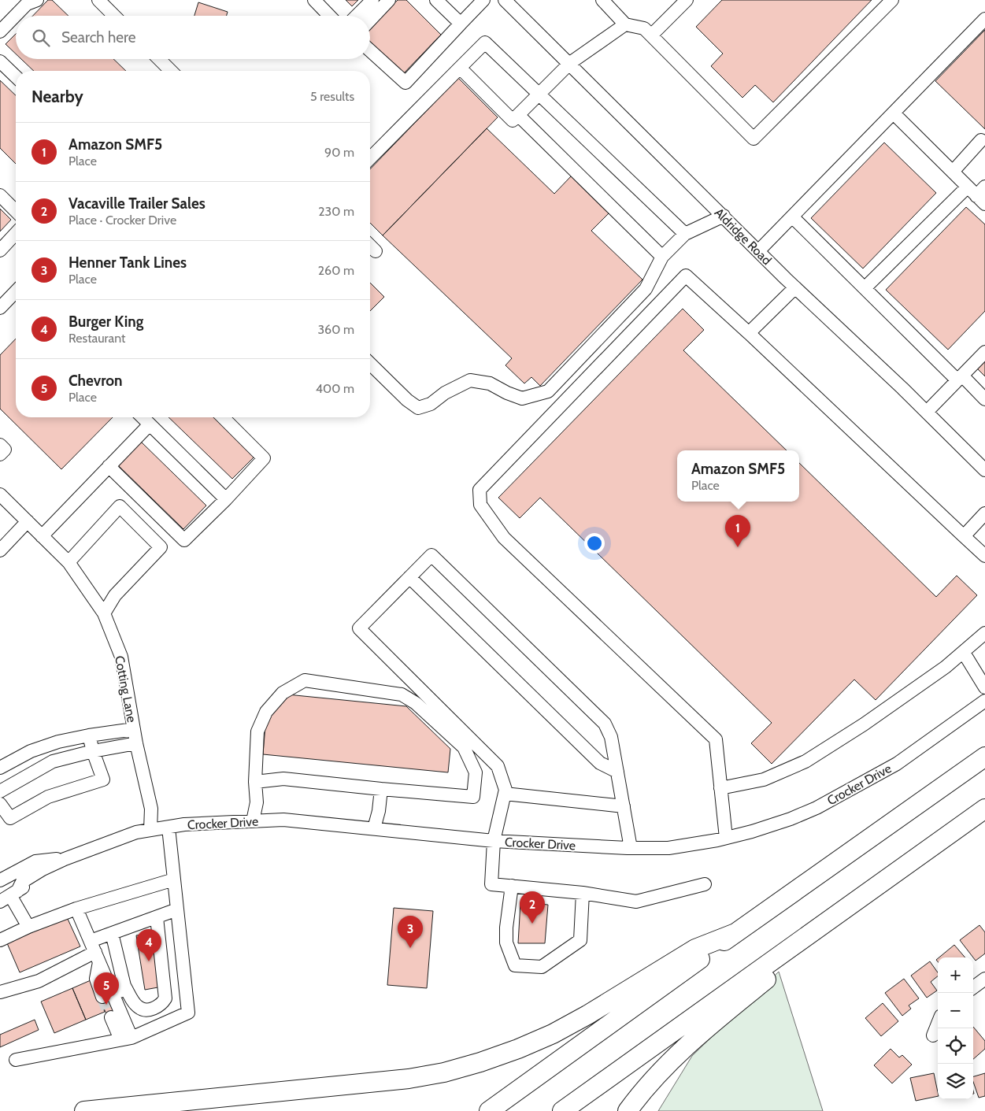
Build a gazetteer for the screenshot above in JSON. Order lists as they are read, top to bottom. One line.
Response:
{"streets":{"street":["Aldridge Road","Cotting Lane","Crocker Drive"]},"crossings":[["Cotting Lane","Crocker Drive"]],"page":{"search":"Search here","heading":["Nearby","5 results"],"list":[{"mark":"1","name":"Amazon SMF5","note":"Place","value":"90 m"},{"mark":"2","name":"Vacaville Trailer Sales","note":"Place · Crocker Drive","value":"230 m"},{"mark":"3","name":"Henner Tank Lines","note":"Place","value":"260 m"},{"mark":"4","name":"Burger King","note":"Restaurant","value":"360 m"},{"mark":"5","name":"Chevron","note":"Place","value":"400 m"}],"popup":["Amazon SMF5","Place"],"pins":["1","2","3","4","5"],"map_buttons":["+","−"]}}
